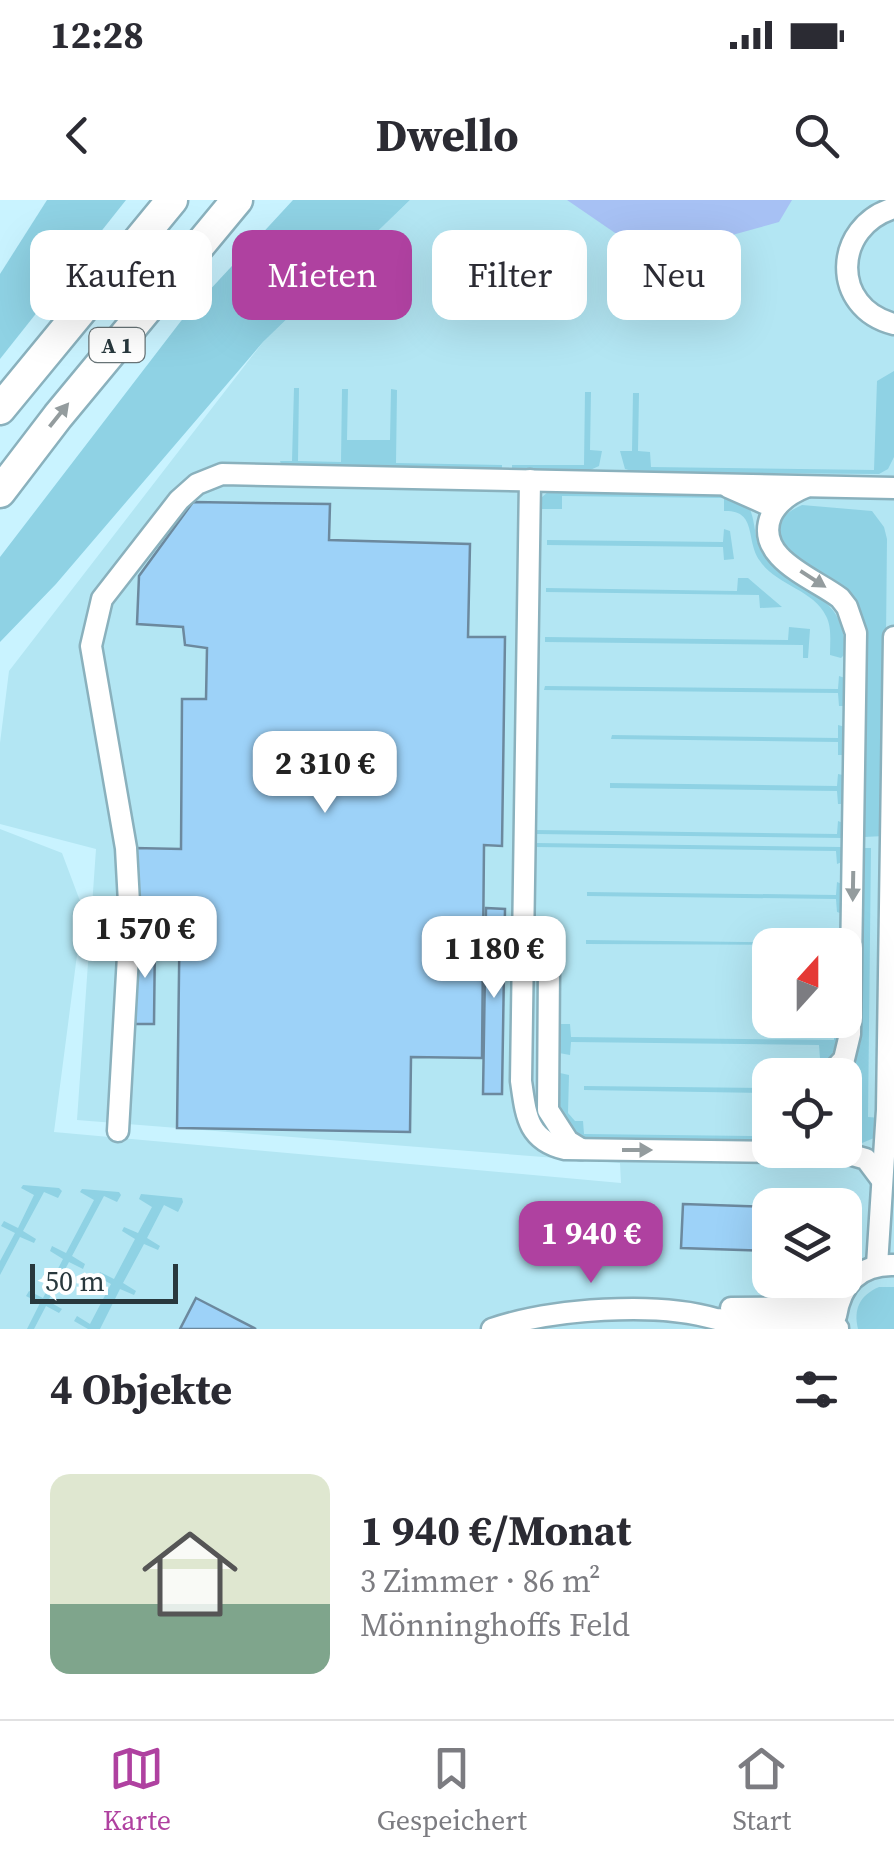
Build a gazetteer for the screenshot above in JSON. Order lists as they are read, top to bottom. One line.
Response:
{"streets":{"highway":["A 1"]},"scale_bar":"50 m","north":"top","page":{"status":"12:28","header":"Dwello","chip":["Kaufen","Mieten","Filter","Neu"],"price":["2 310 €","1 570 €","1 180 €","1 940 €"],"scale":"50 m","heading":"4 Objekte","list":[{"name":"1 940 €/Monat","note":"3 Zimmer · 86 m² · Mönninghoffs Feld"}],"tabs":["Karte","Gespeichert","Start"]}}
